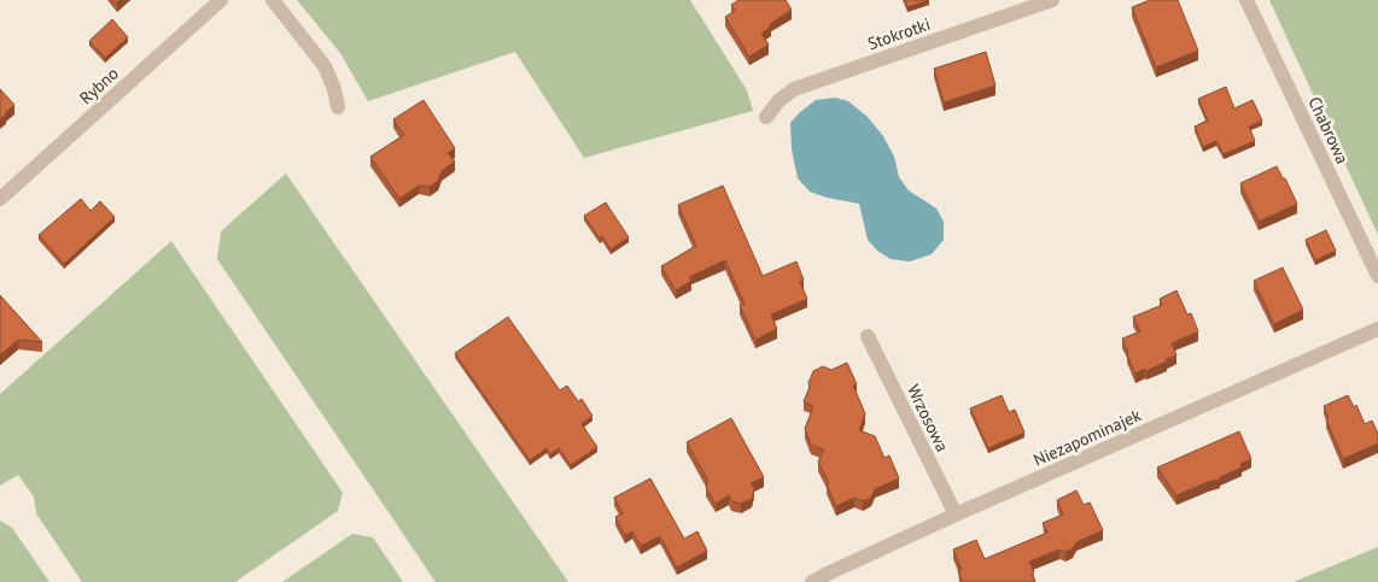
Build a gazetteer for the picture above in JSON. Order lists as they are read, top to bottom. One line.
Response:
{"streets":{"street":["Stokrotki","Rybno","Chabrowa","Wrzosowa","Niezapominajek"]},"crossings":[["Wrzosowa","Niezapominajek"]]}
